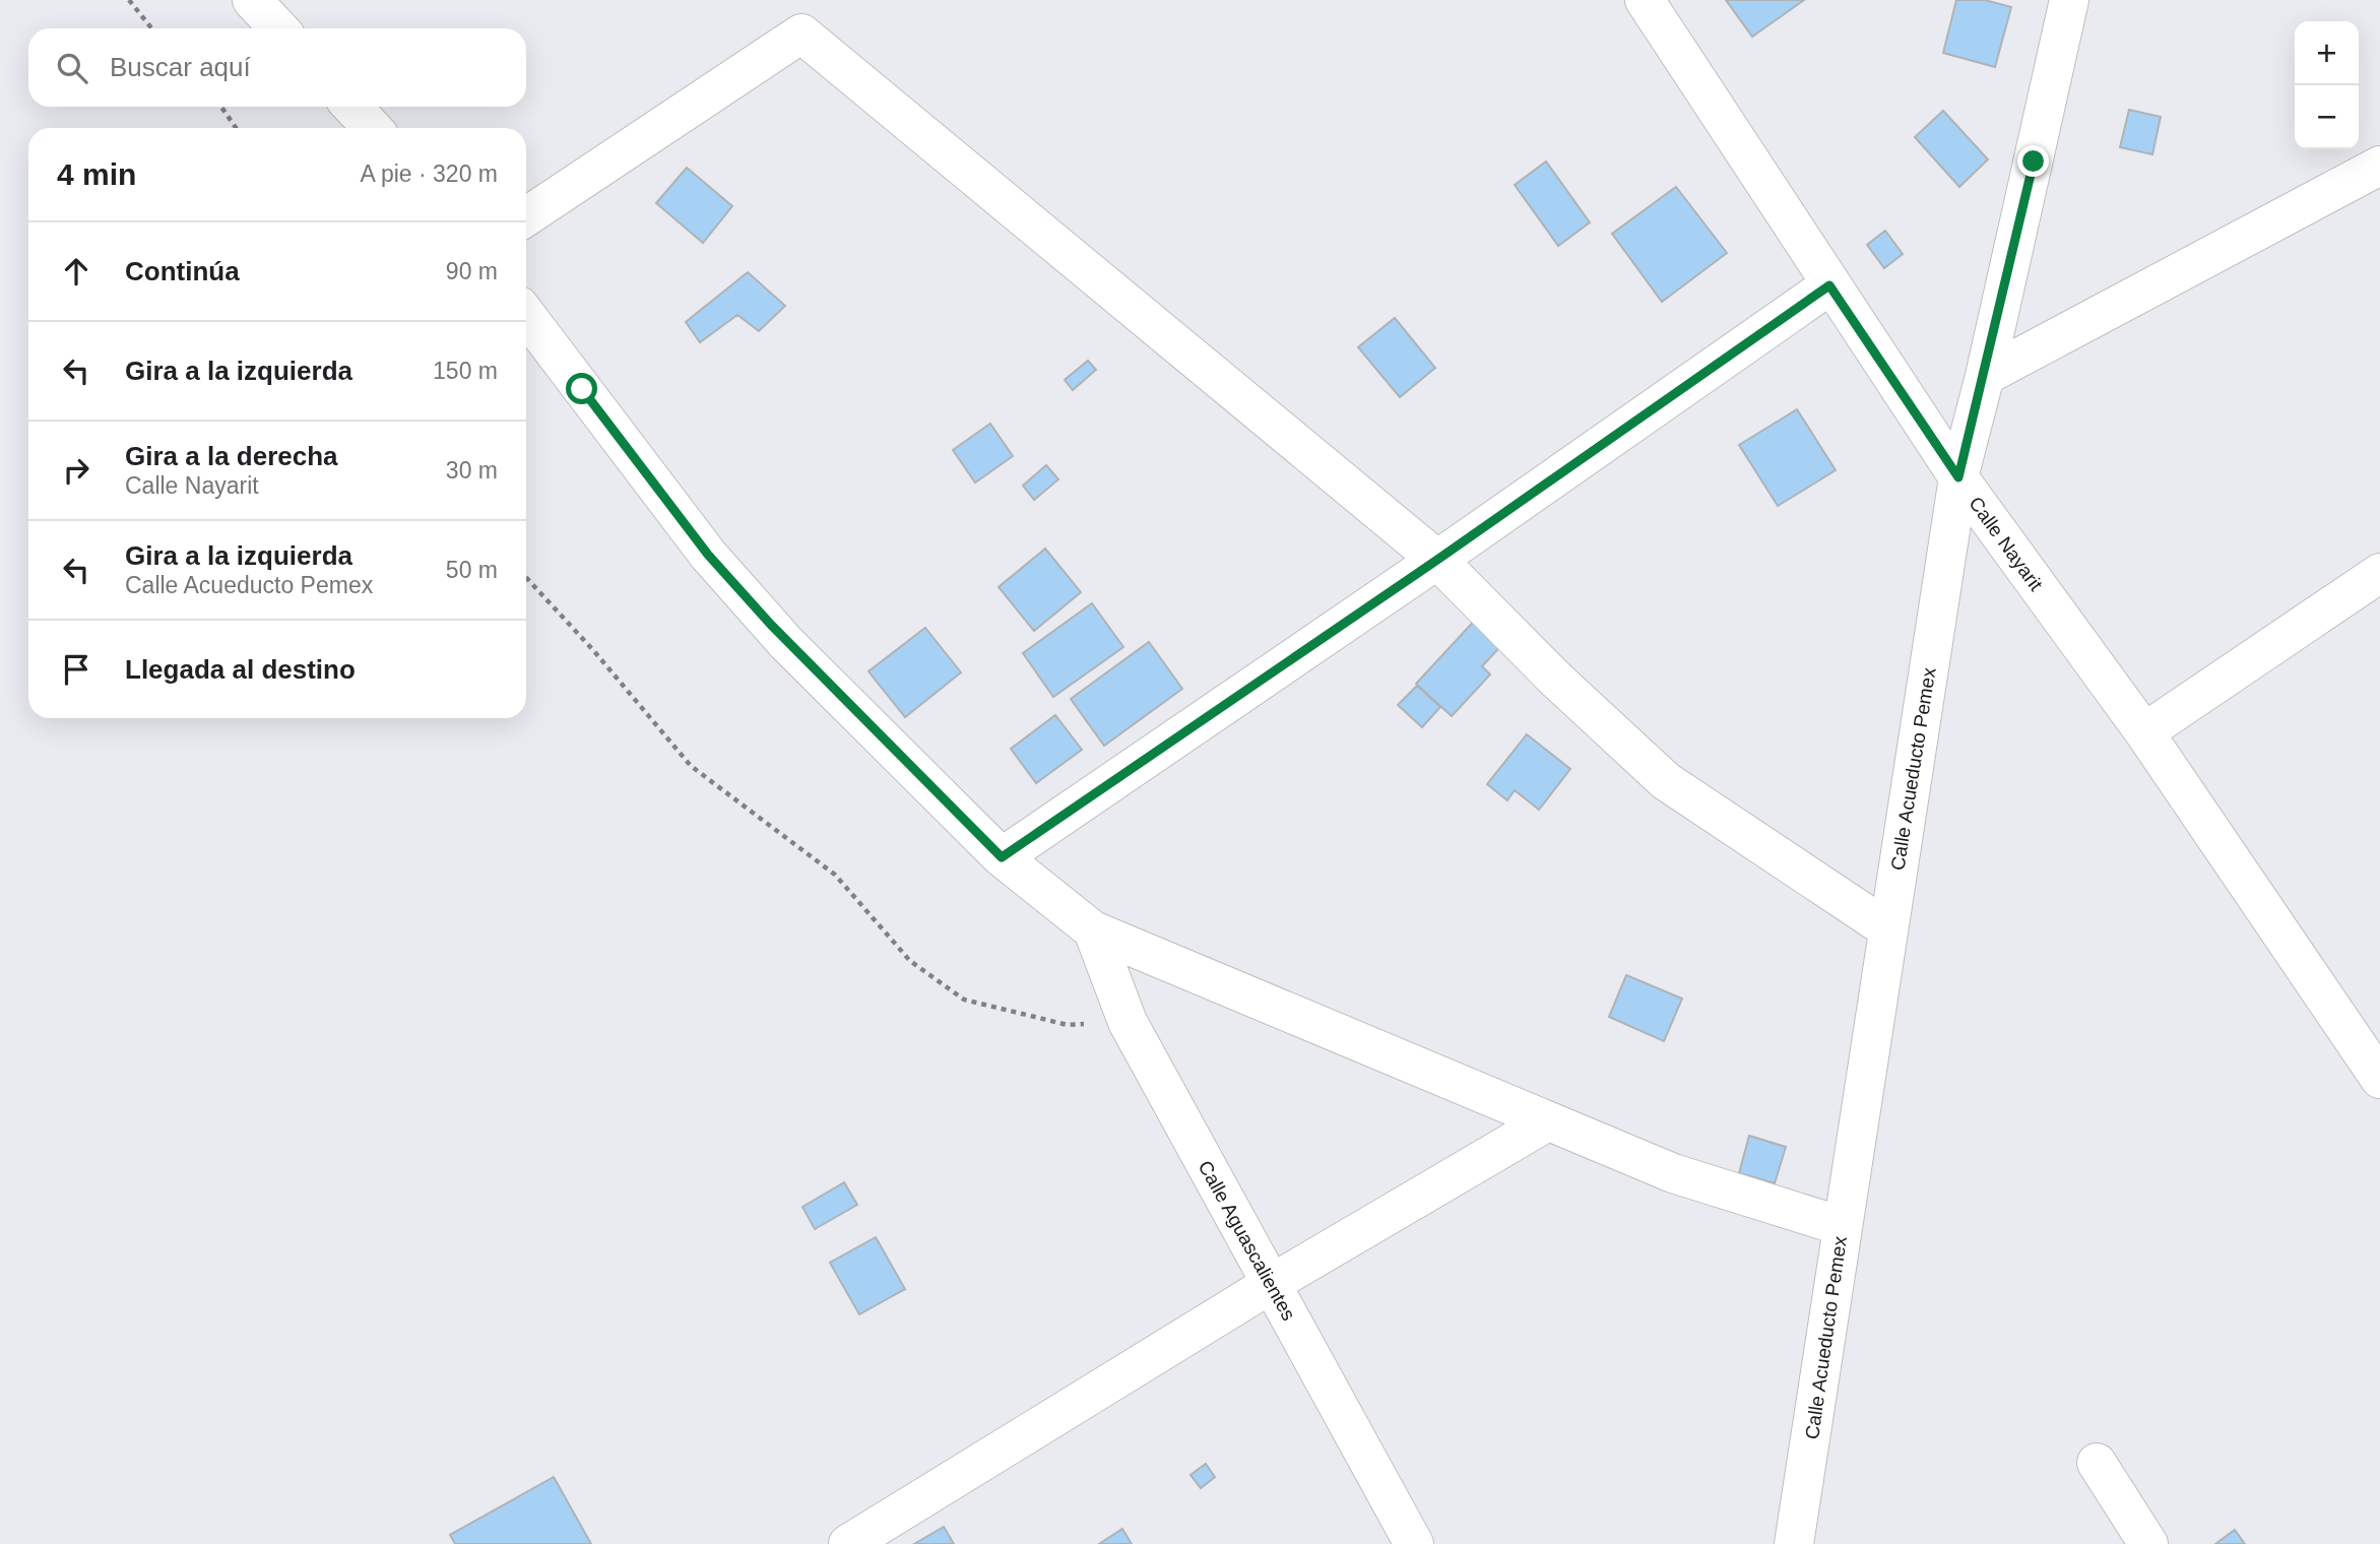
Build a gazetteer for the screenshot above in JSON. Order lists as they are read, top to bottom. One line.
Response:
{"streets":{"street":["Calle Nayarit","Calle Acueducto Pemex","Calle Aguascalientes"]},"crossings":[["Calle Nayarit","Calle Acueducto Pemex"]],"page":{"map_buttons":["+","−"],"search":"Buscar aquí","heading":["4 min","A pie · 320 m"],"list":[["Continúa","90 m"],["Gira a la izquierda","150 m"],["Gira a la derecha","Calle Nayarit","30 m"],["Gira a la izquierda","Calle Acueducto Pemex","50 m"],"Llegada al destino"]}}
